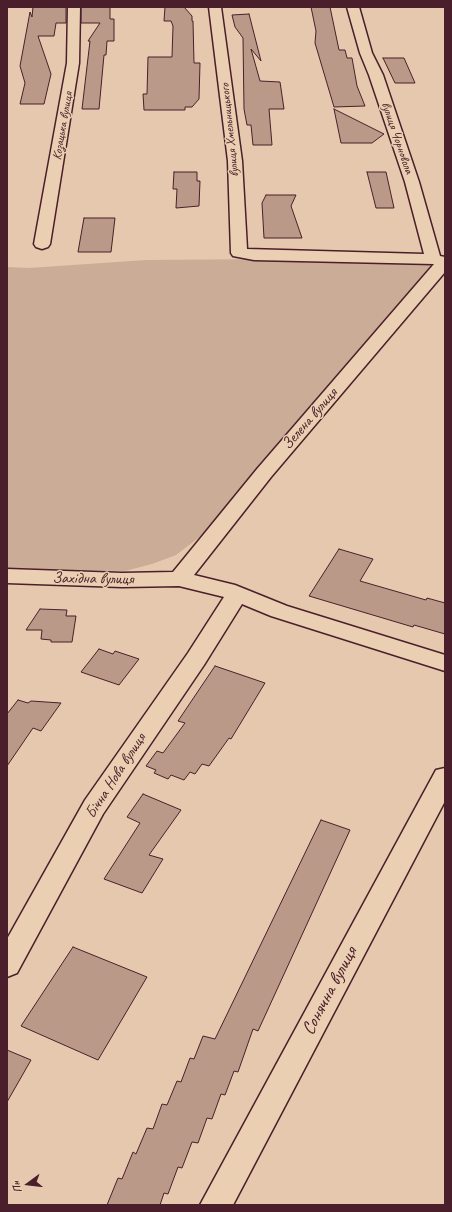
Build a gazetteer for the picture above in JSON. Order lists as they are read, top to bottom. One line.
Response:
{"streets":{"street":["Козацька вулиця","вулиця Хмельницького","вулиця Чорновола","Зелена вулиця","Західна вулиця","Бічна Нова вулиця","Сонячна вулиця"]},"crossings":[["вулиця Хмельницького","вулиця Чорновола"],["вулиця Хмельницького","Зелена вулиця"],["вулиця Чорновола","Зелена вулиця"],["Зелена вулиця","Західна вулиця"],["Західна вулиця","Бічна Нова вулиця"]],"north":"left"}
